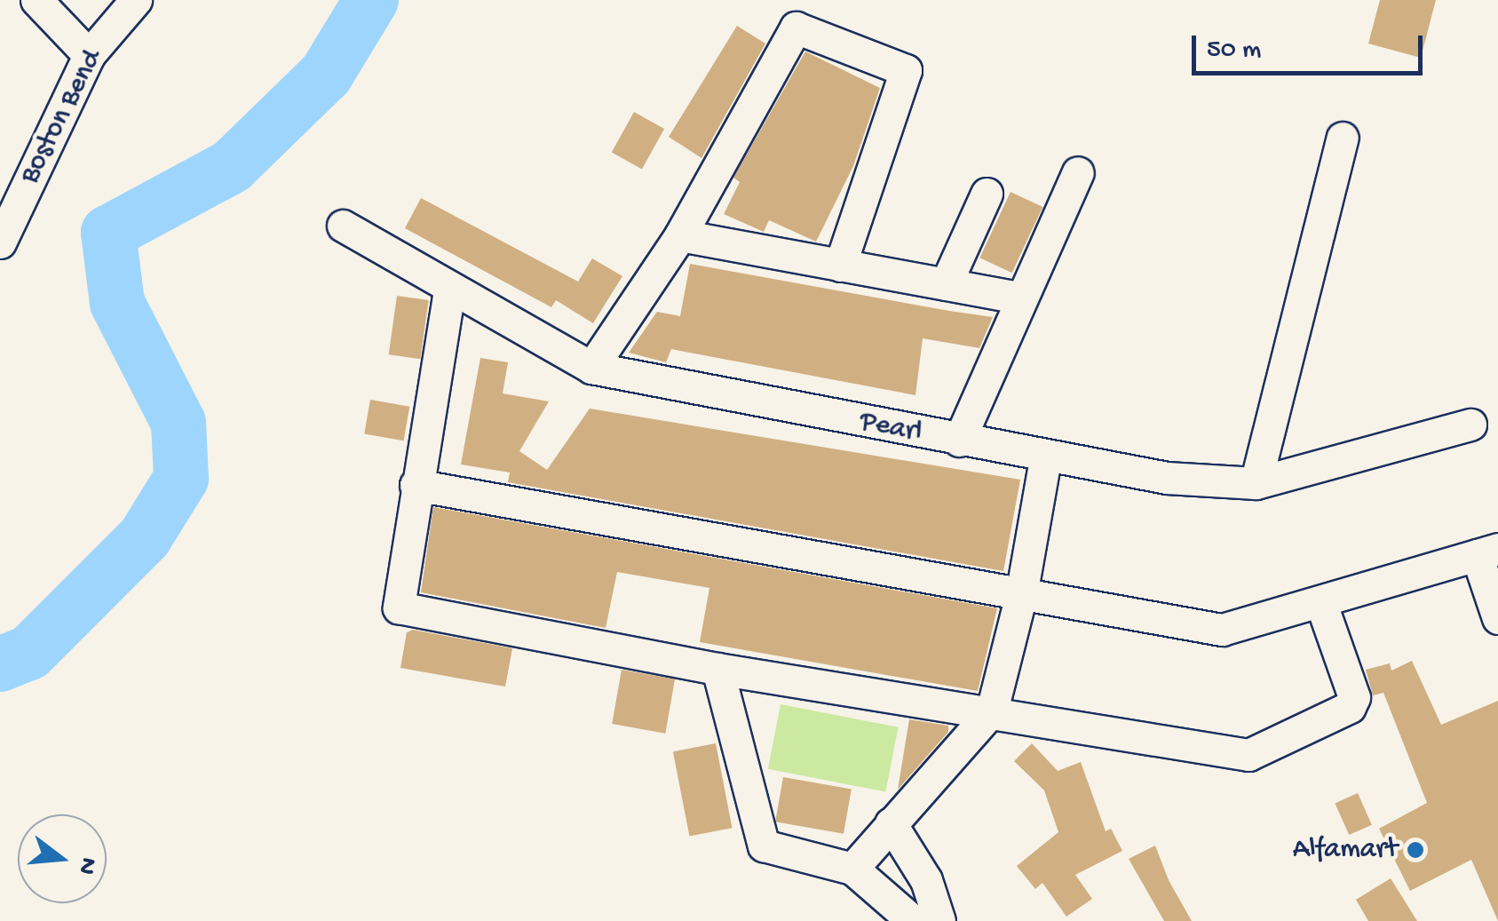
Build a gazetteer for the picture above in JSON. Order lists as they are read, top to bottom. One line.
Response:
{"streets":{"street":["Boston Bend","Pearl"]},"places":["Alfamart"],"scale_bar":"50 m","north":"right"}
